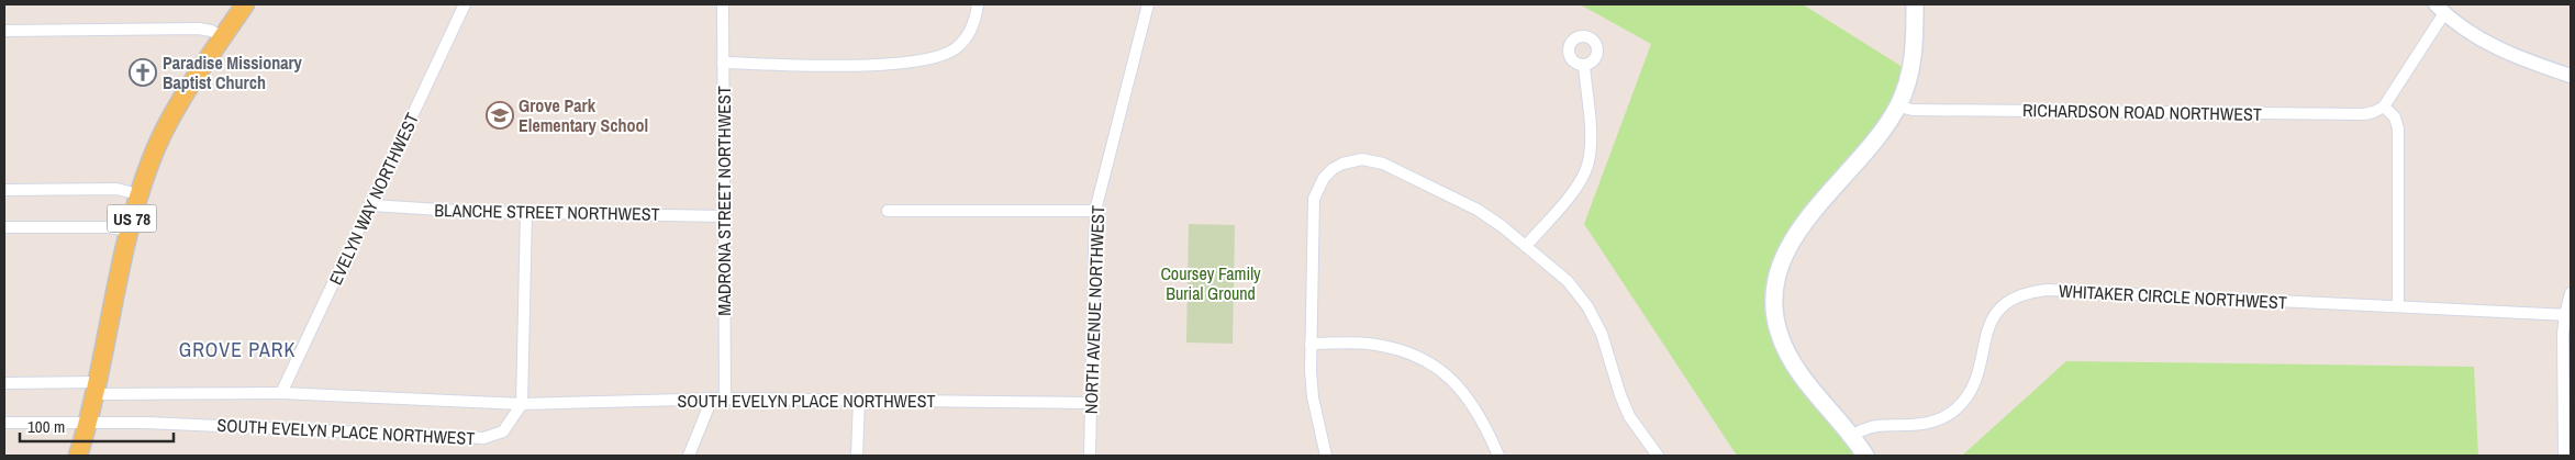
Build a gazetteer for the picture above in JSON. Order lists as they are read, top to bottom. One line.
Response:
{"streets":{"main road":["US 78"],"street":["RICHARDSON ROAD NORTHWEST","EVELYN WAY NORTHWEST","MADRONA STREET NORTHWEST","BLANCHE STREET NORTHWEST","WHITAKER CIRCLE NORTHWEST","NORTH AVENUE NORTHWEST","SOUTH EVELYN PLACE NORTHWEST"]},"crossings":[["EVELYN WAY NORTHWEST","BLANCHE STREET NORTHWEST"],["EVELYN WAY NORTHWEST","SOUTH EVELYN PLACE NORTHWEST"],["MADRONA STREET NORTHWEST","BLANCHE STREET NORTHWEST"],["MADRONA STREET NORTHWEST","SOUTH EVELYN PLACE NORTHWEST"],["US 78","SOUTH EVELYN PLACE NORTHWEST"],["NORTH AVENUE NORTHWEST","SOUTH EVELYN PLACE NORTHWEST"]],"districts":["GROVE PARK"],"parks":["Coursey Family Burial Ground"],"places":{"church":["Paradise Missionary Baptist Church"],"school or university":["Grove Park Elementary School"]},"scale_bar":"100 m"}
